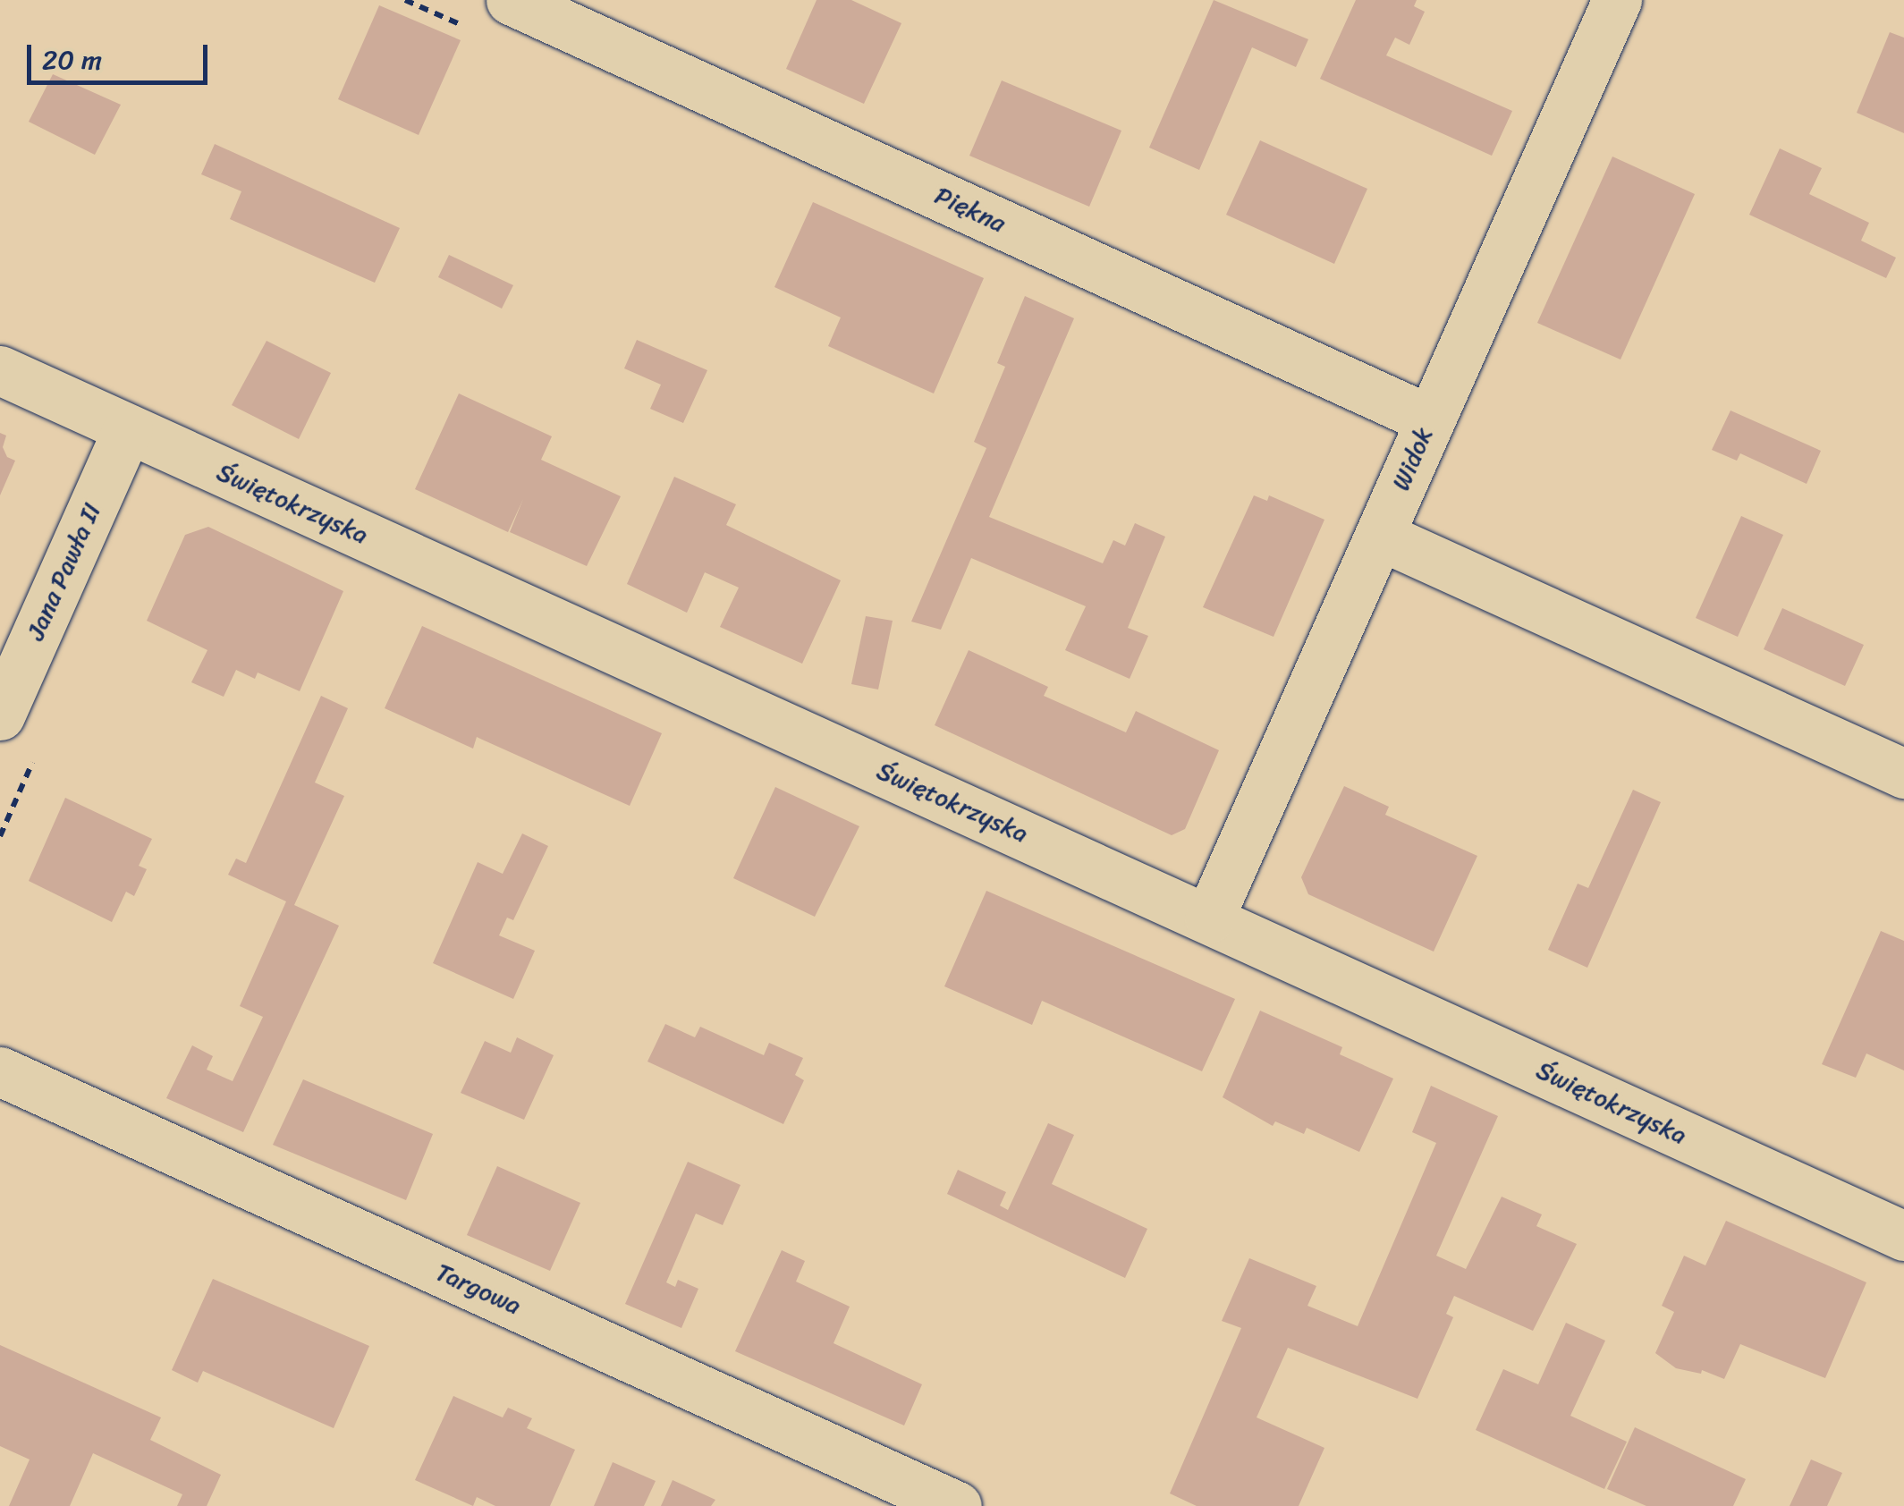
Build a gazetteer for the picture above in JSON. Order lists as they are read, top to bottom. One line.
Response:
{"streets":{"street":["Piękna","Widok","Świętokrzyska","Jana Pawła II","Targowa"]},"crossings":[["Piękna","Widok"],["Widok","Świętokrzyska"],["Świętokrzyska","Jana Pawła II"]],"scale_bar":"20 m"}
